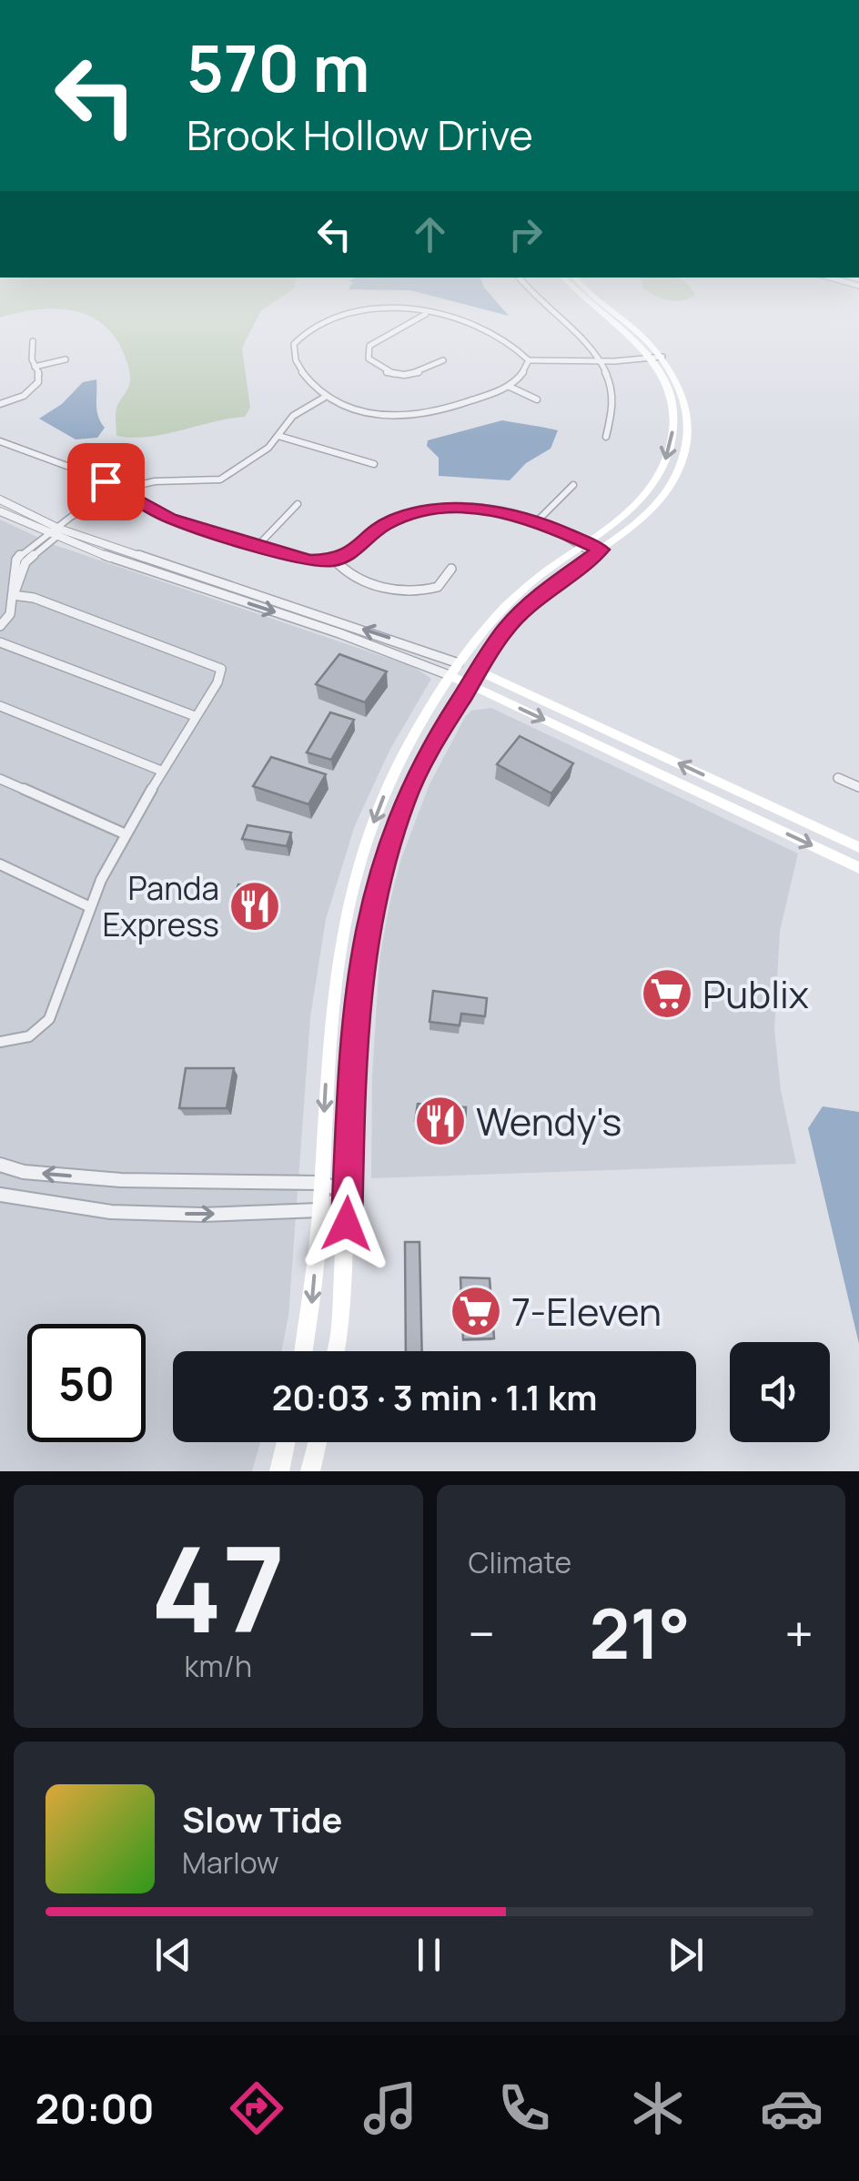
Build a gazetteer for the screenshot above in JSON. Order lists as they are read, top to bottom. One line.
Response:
{"places":{"restaurant":["Panda Express","Wendy's"],"supermarket":["Publix","7-Eleven"]},"page":{"turn":["570 m","Brook Hollow Drive"],"limit":"50","trip":"20:03 · 3 min · 1.1 km","tile":[["47","km/h"],"Climate"],"heat":["−","21°","+"],"song":["Slow Tide","Marlow"],"tabs":"20:00"}}
